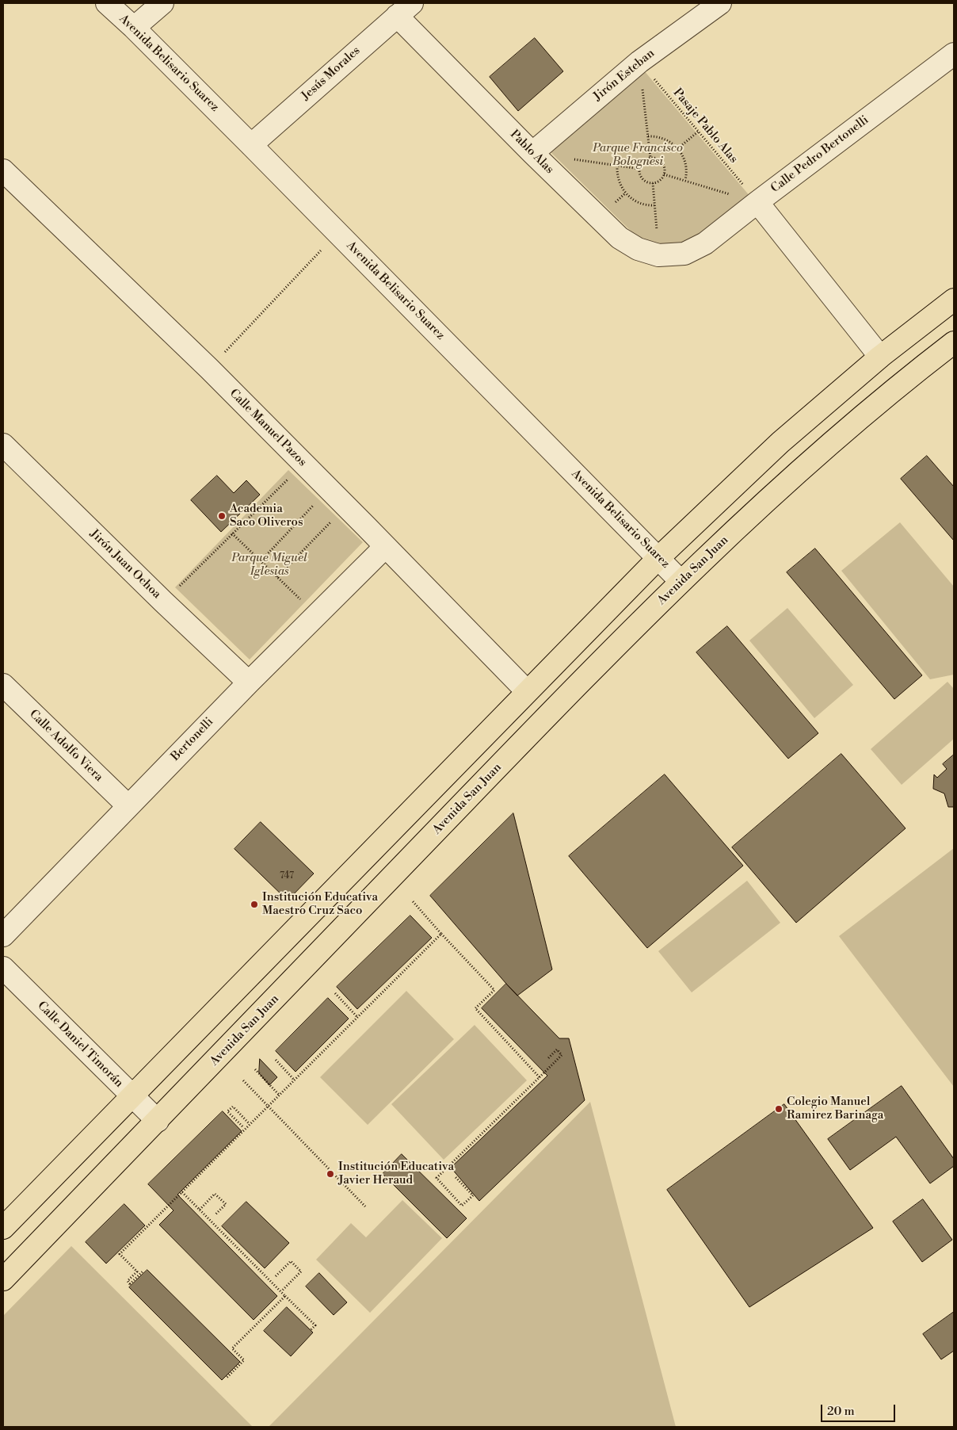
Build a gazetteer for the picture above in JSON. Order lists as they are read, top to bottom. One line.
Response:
{"streets":{"main road":["Avenida San Juan"],"street":["Avenida Belisario Suarez","Jesús Morales","Jirón Esteban","Pablo Alas","Calle Pedro Bertonelli","Calle Manuel Pazos","Jirón Juan Ochoa","Bertonelli","Calle Adolfo Viera","Calle Daniel Timorán"],"path":["Pasaje Pablo Alas"]},"crossings":[["Avenida Belisario Suarez","Jesús Morales"],["Avenida Belisario Suarez","Avenida San Juan"],["Jesús Morales","Pablo Alas"],["Jirón Esteban","Pasaje Pablo Alas"],["Jirón Esteban","Pablo Alas"],["Pasaje Pablo Alas","Calle Pedro Bertonelli"],["Pablo Alas","Calle Pedro Bertonelli"],["Calle Manuel Pazos","Bertonelli"],["Jirón Juan Ochoa","Bertonelli"],["Avenida San Juan","Calle Daniel Timorán"],["Bertonelli","Calle Adolfo Viera"]],"parks":["Parque Francisco Bolognesi","Parque Miguel Iglesias"],"places":["Academia Saco Oliveros","Institución Educativa Maestro Cruz Saco","Colegio Manuel Ramirez Barinaga","Institución Educativa Javier Heraud"],"house_numbers":["747"],"scale_bar":"20 m"}
